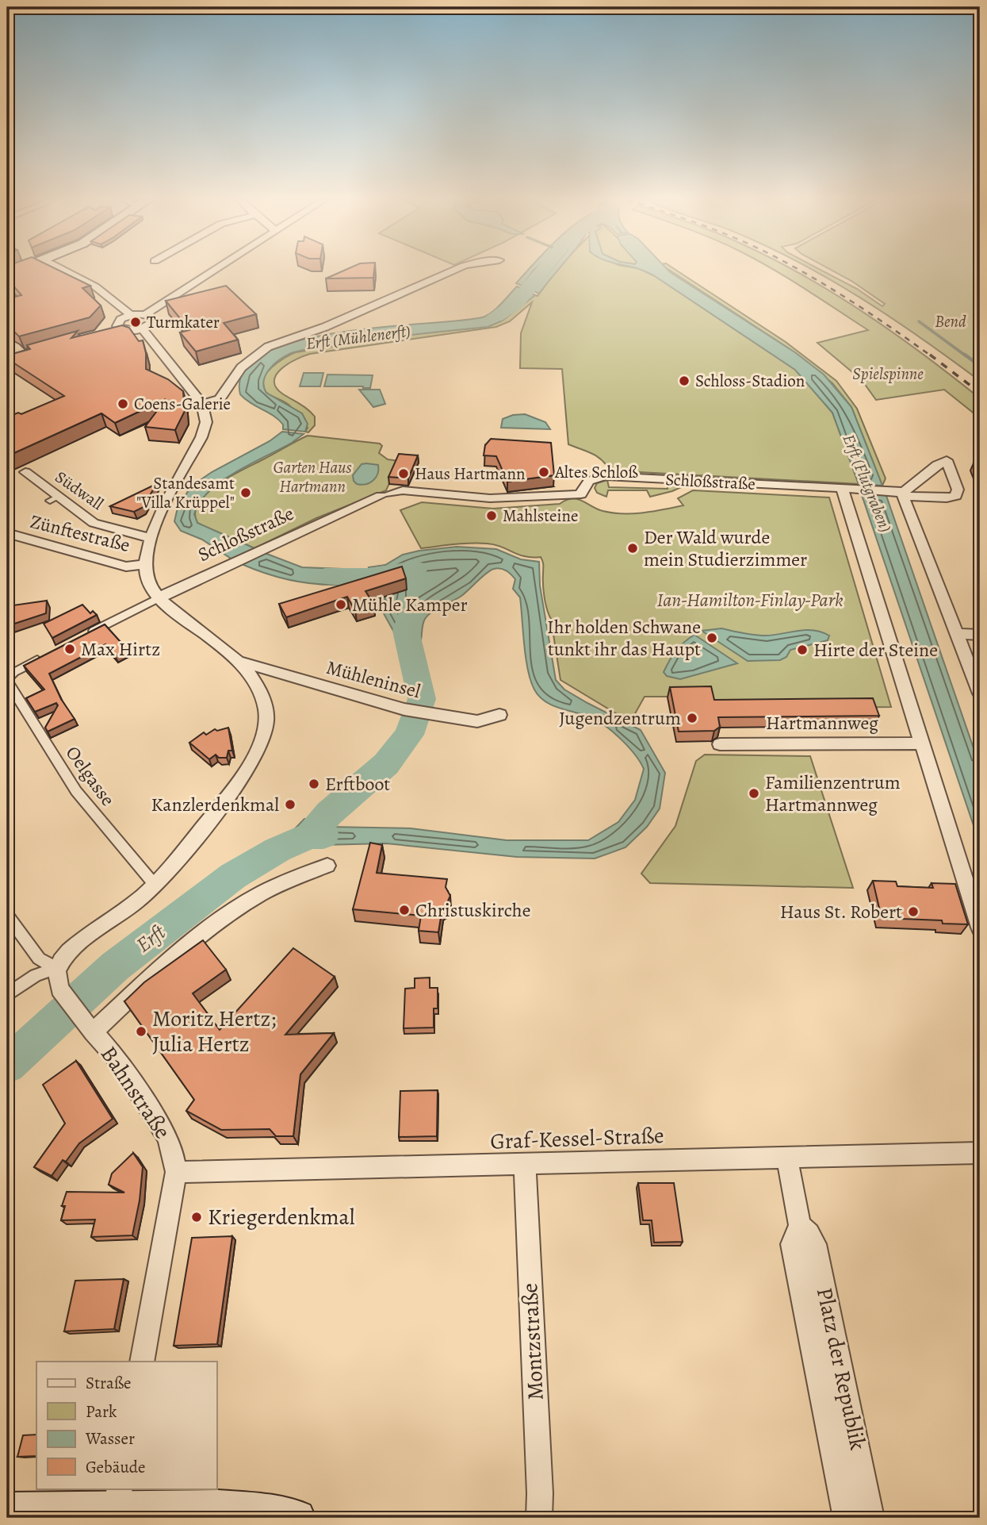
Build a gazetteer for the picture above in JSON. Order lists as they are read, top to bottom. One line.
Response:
{"streets":{"street":["Schloßstraße","Südwall","Zünftestraße","Mühleninsel","Hartmannweg","Oelgasse","Bahnstraße","Graf-Kessel-Straße","Montzstraße","Platz der Republik"]},"crossings":[["Bahnstraße","Graf-Kessel-Straße"],["Graf-Kessel-Straße","Montzstraße"],["Graf-Kessel-Straße","Platz der Republik"]],"water":["Erft (Mühlenerft)","Erft (Flutgraben)","Erft"],"parks":["Bend","Spielspinne","Garten Haus Hartmann","Ian-Hamilton-Finlay-Park"],"places":["Turmkater","Schloss-Stadion","Coens-Galerie","Altes Schloß","Haus Hartmann","Standesamt \"Villa Krüppel\"","Mahlsteine","Der Wald wurde mein Studierzimmer","Mühle Kamper","Ihr holden Schwane tunkt ihr das Haupt","Max Hirtz","Hirte der Steine","Jugendzentrum","Erftboot","Familienzentrum Hartmannweg","Kanzlerdenkmal","Christuskirche","Haus St. Robert","Moritz Hertz; Julia Hertz","Kriegerdenkmal"],"legend":["Straße","Park","Wasser","Gebäude"]}
